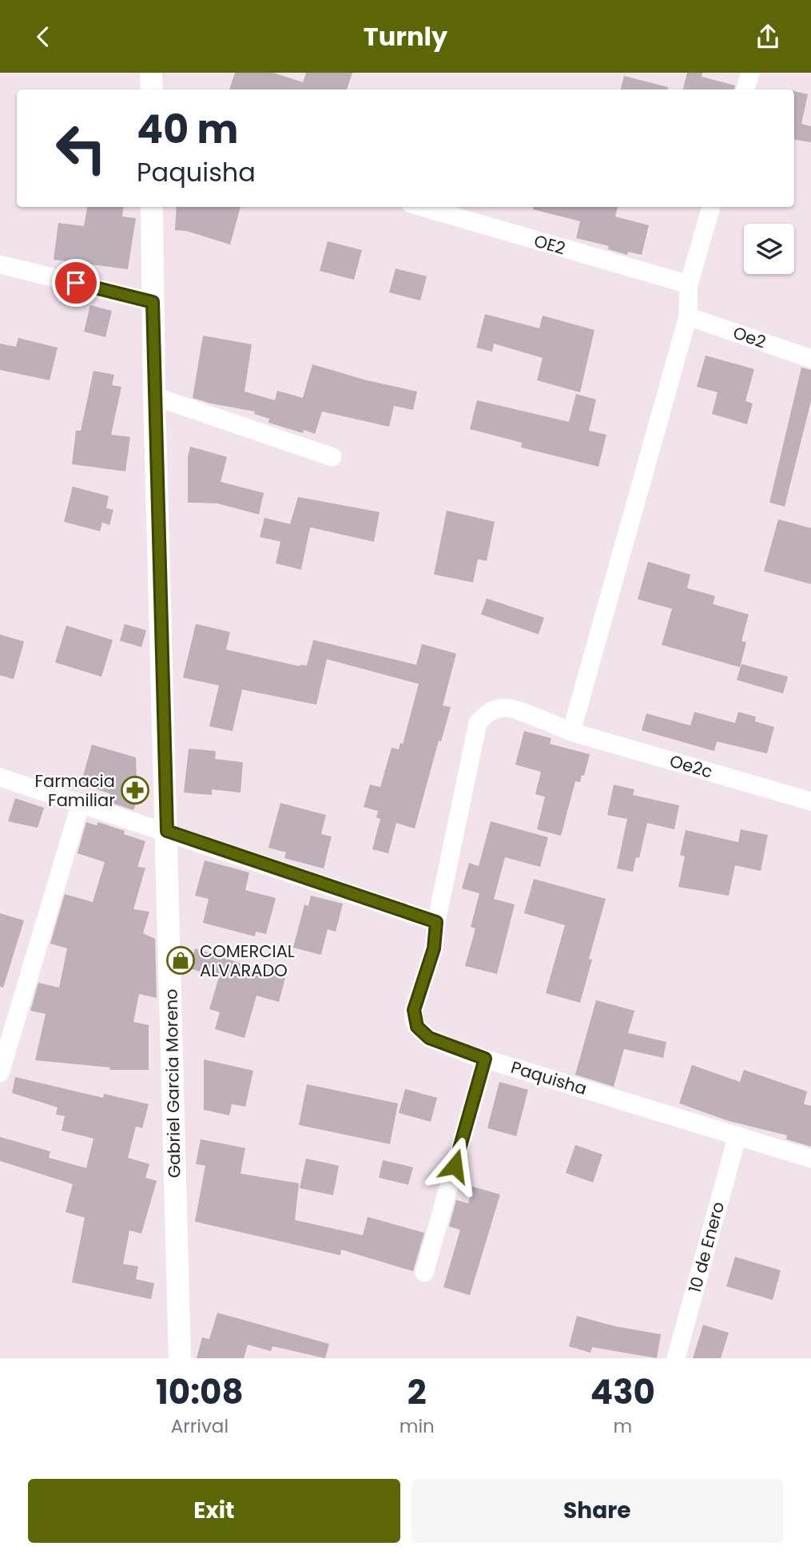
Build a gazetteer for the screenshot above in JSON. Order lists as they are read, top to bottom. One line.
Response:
{"streets":{"street":["OE2","Oe2","Oe2c","Paquisha","Gabriel Garcia Moreno","10 de Enero"]},"crossings":[["Oe2c","Paquisha"],["Paquisha","10 de Enero"]],"places":{"pharmacy":["Farmacia Familiar"],"shop":["COMERCIAL ALVARADO"]},"page":{"header":"Turnly","turn":["40 m","Paquisha"],"eta":["10:08","Arrival","2","min","430","m"],"buttons":["Exit","Share"]}}
